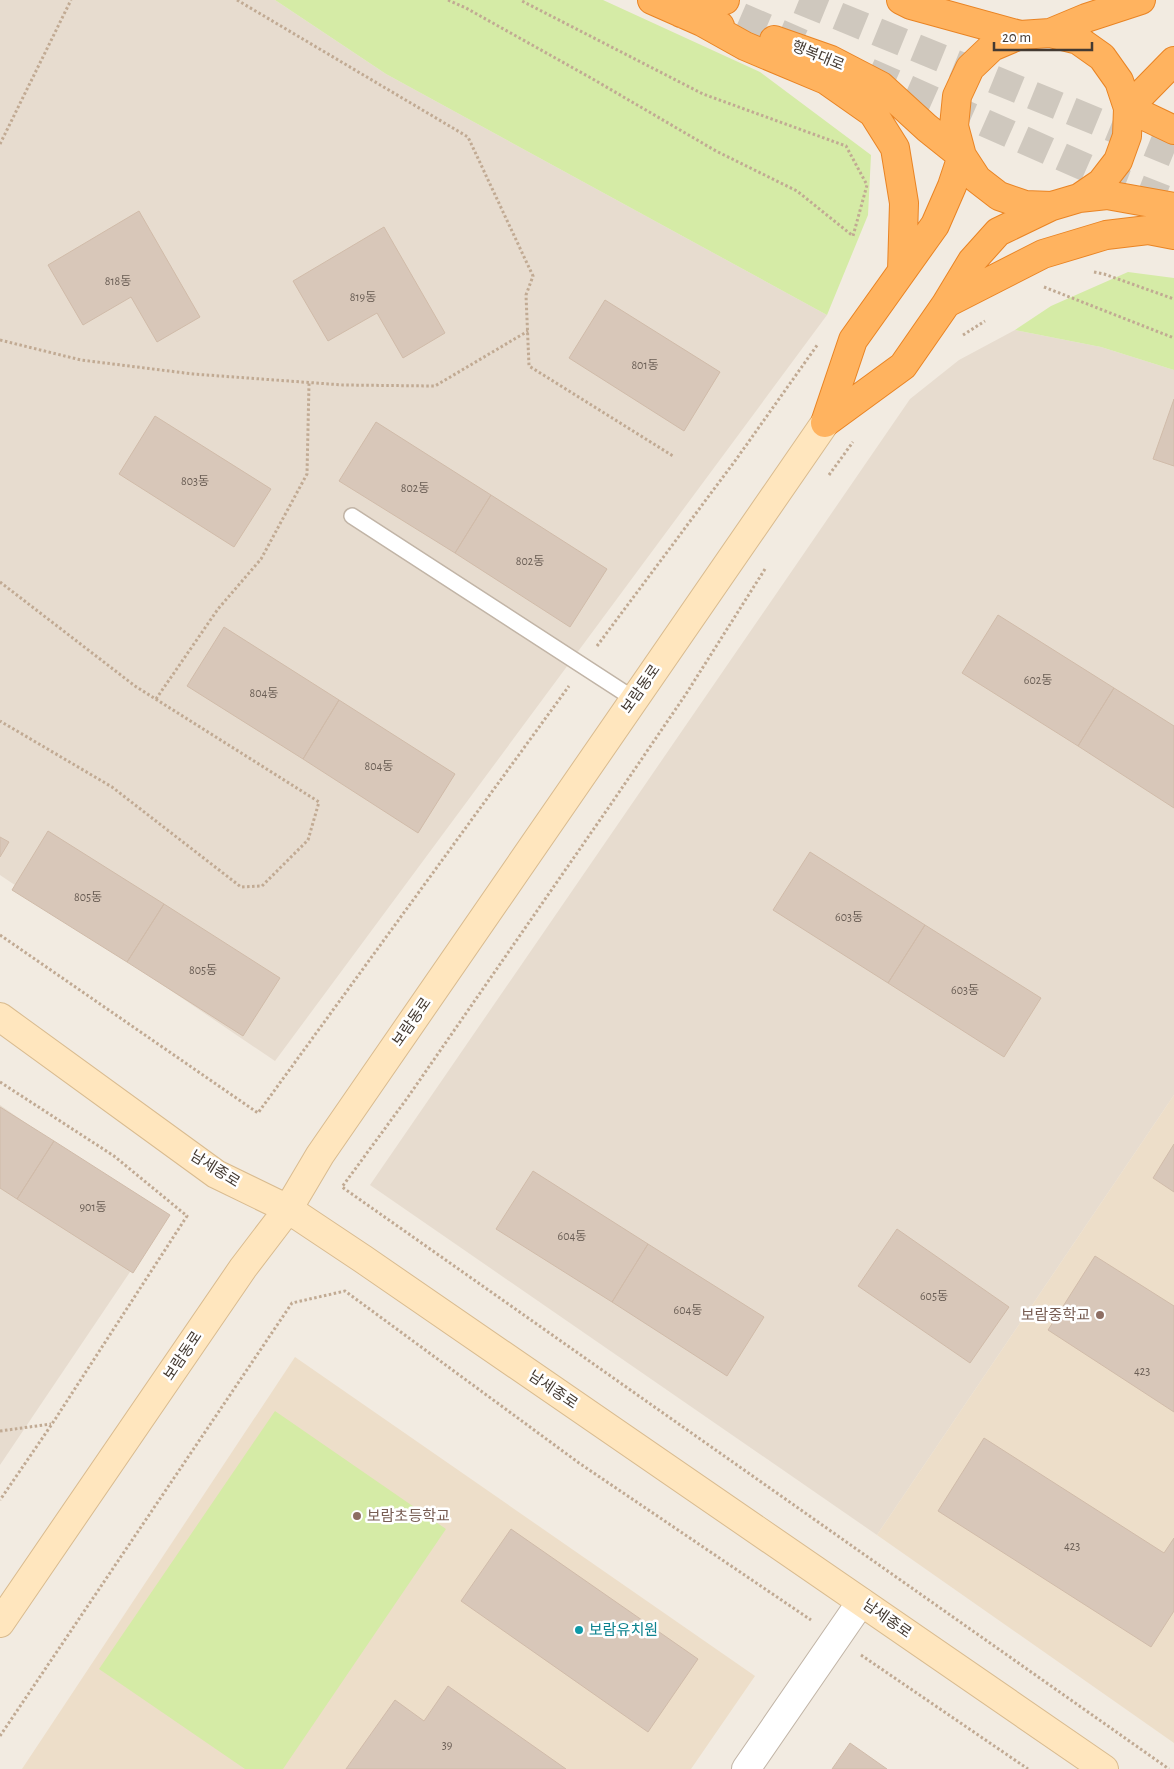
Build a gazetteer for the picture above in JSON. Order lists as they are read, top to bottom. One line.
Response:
{"streets":{"highway":["행복대로"],"street":["보람동로","남세종로"]},"crossings":[["보람동로","남세종로"]],"places":["보람중학교","보람초등학교","보람유치원"],"house_numbers":["818동","819동","801동","803동","802동","802동","602동","804동","804동","805동","603동","805동","603동","901동","604동","605동","604동","423","423","39"],"scale_bar":"20 m"}
